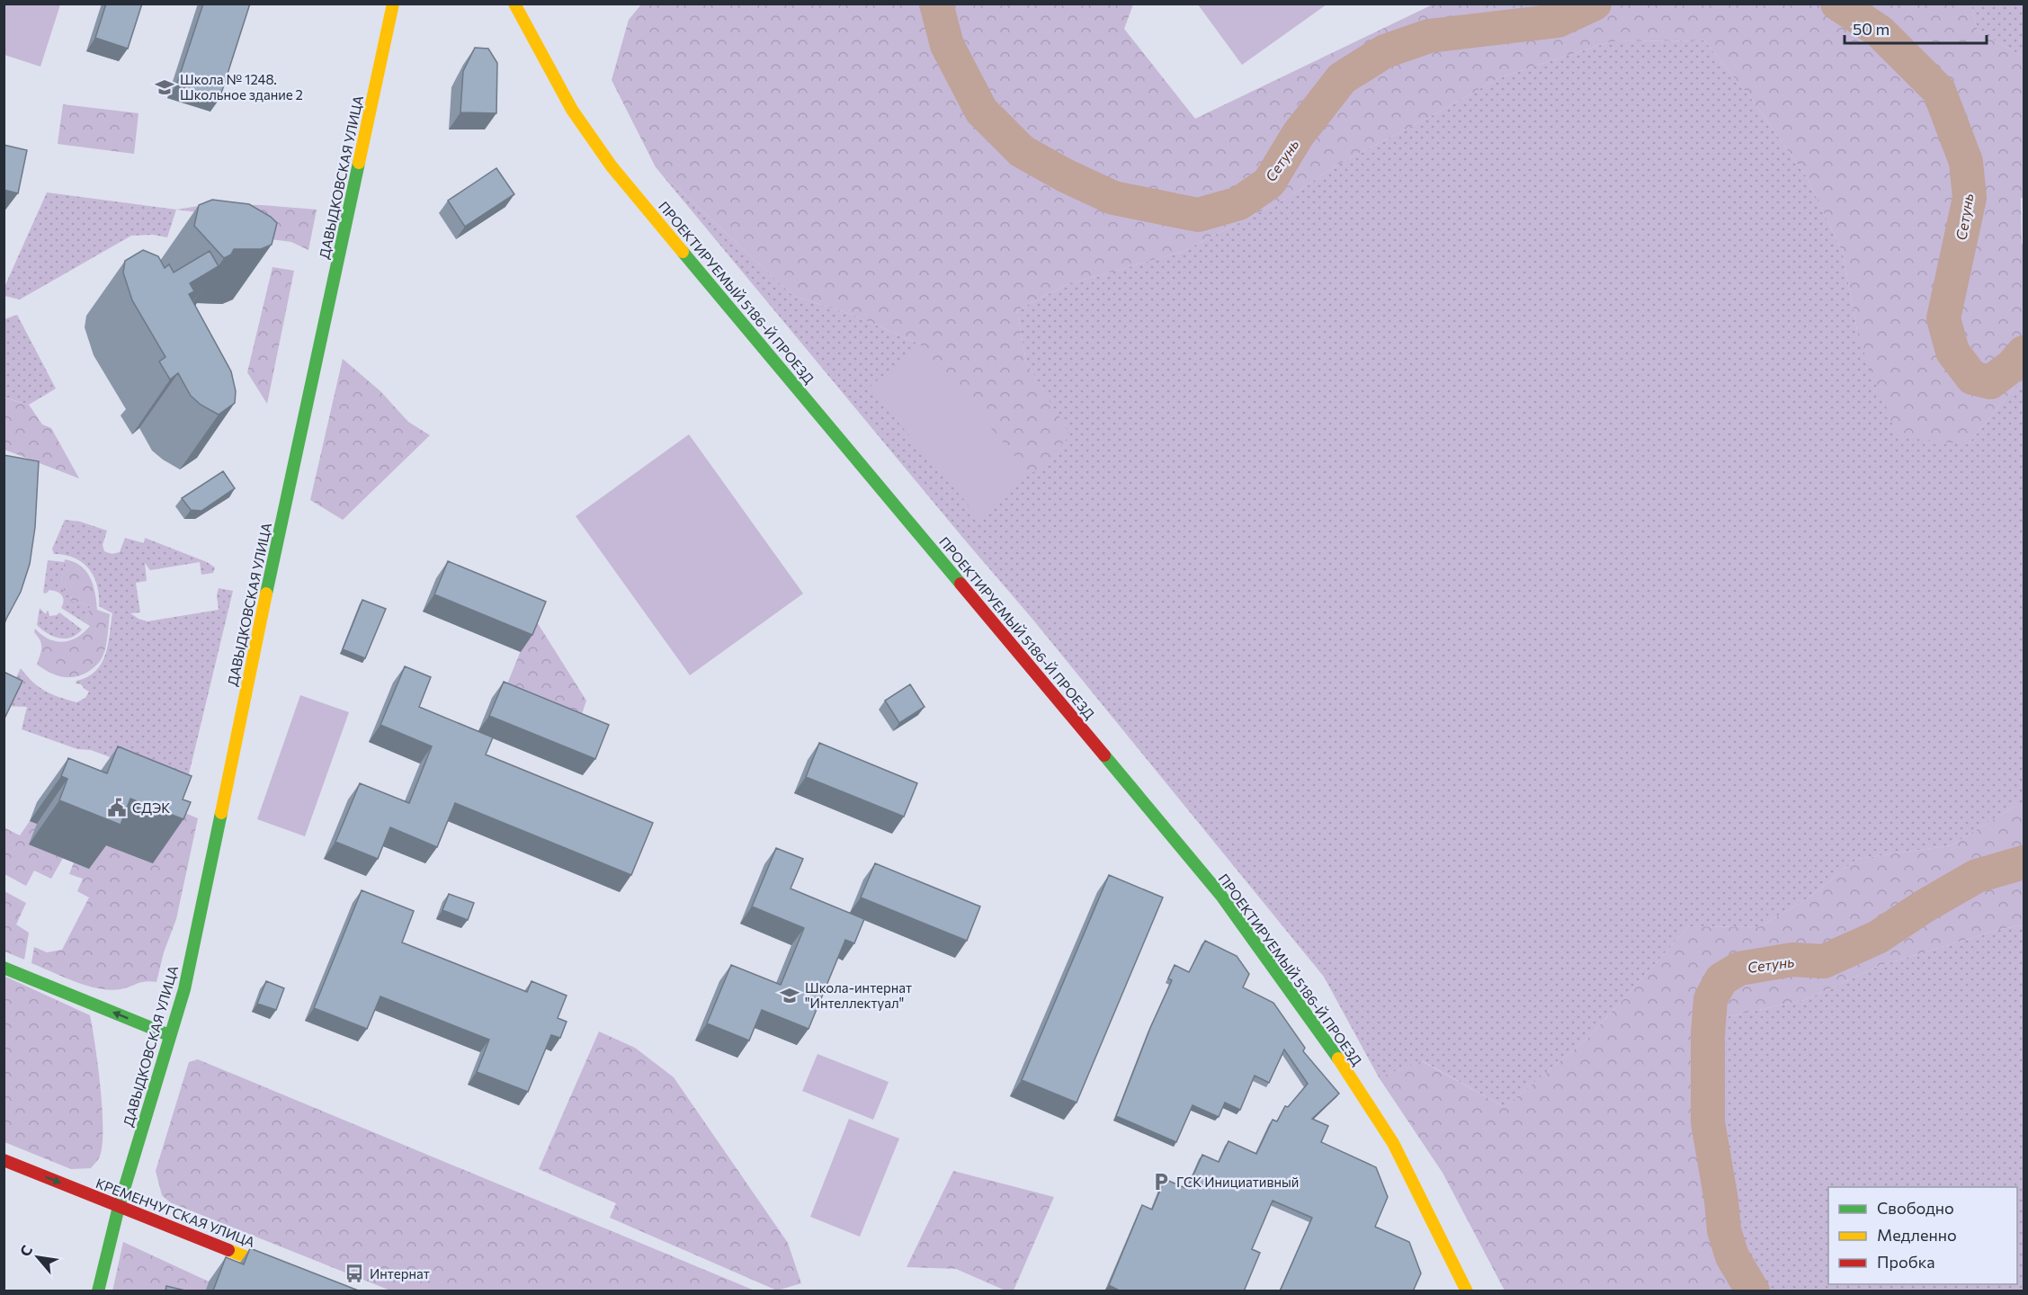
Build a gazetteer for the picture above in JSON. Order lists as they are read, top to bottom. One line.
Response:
{"streets":{"street":["ДАВЫДКОВСКАЯ УЛИЦА","ПРОЕКТИРУЕМЫЙ 5186-Й ПРОЕЗД","КРЕМЕНЧУГСКАЯ УЛИЦА"]},"crossings":[["ДАВЫДКОВСКАЯ УЛИЦА","КРЕМЕНЧУГСКАЯ УЛИЦА"]],"water":["Сетунь"],"places":{"school or university":["Школа № 1248. Школьное здание 2","Школа-интернат \"Интеллектуал\""],"public building":["СДЭК"],"parking":["ГСК Инициативный"],"bus stop":["Интернат"]},"legend":["Свободно","Медленно","Пробка"],"scale_bar":"50 m","north":"top left"}
